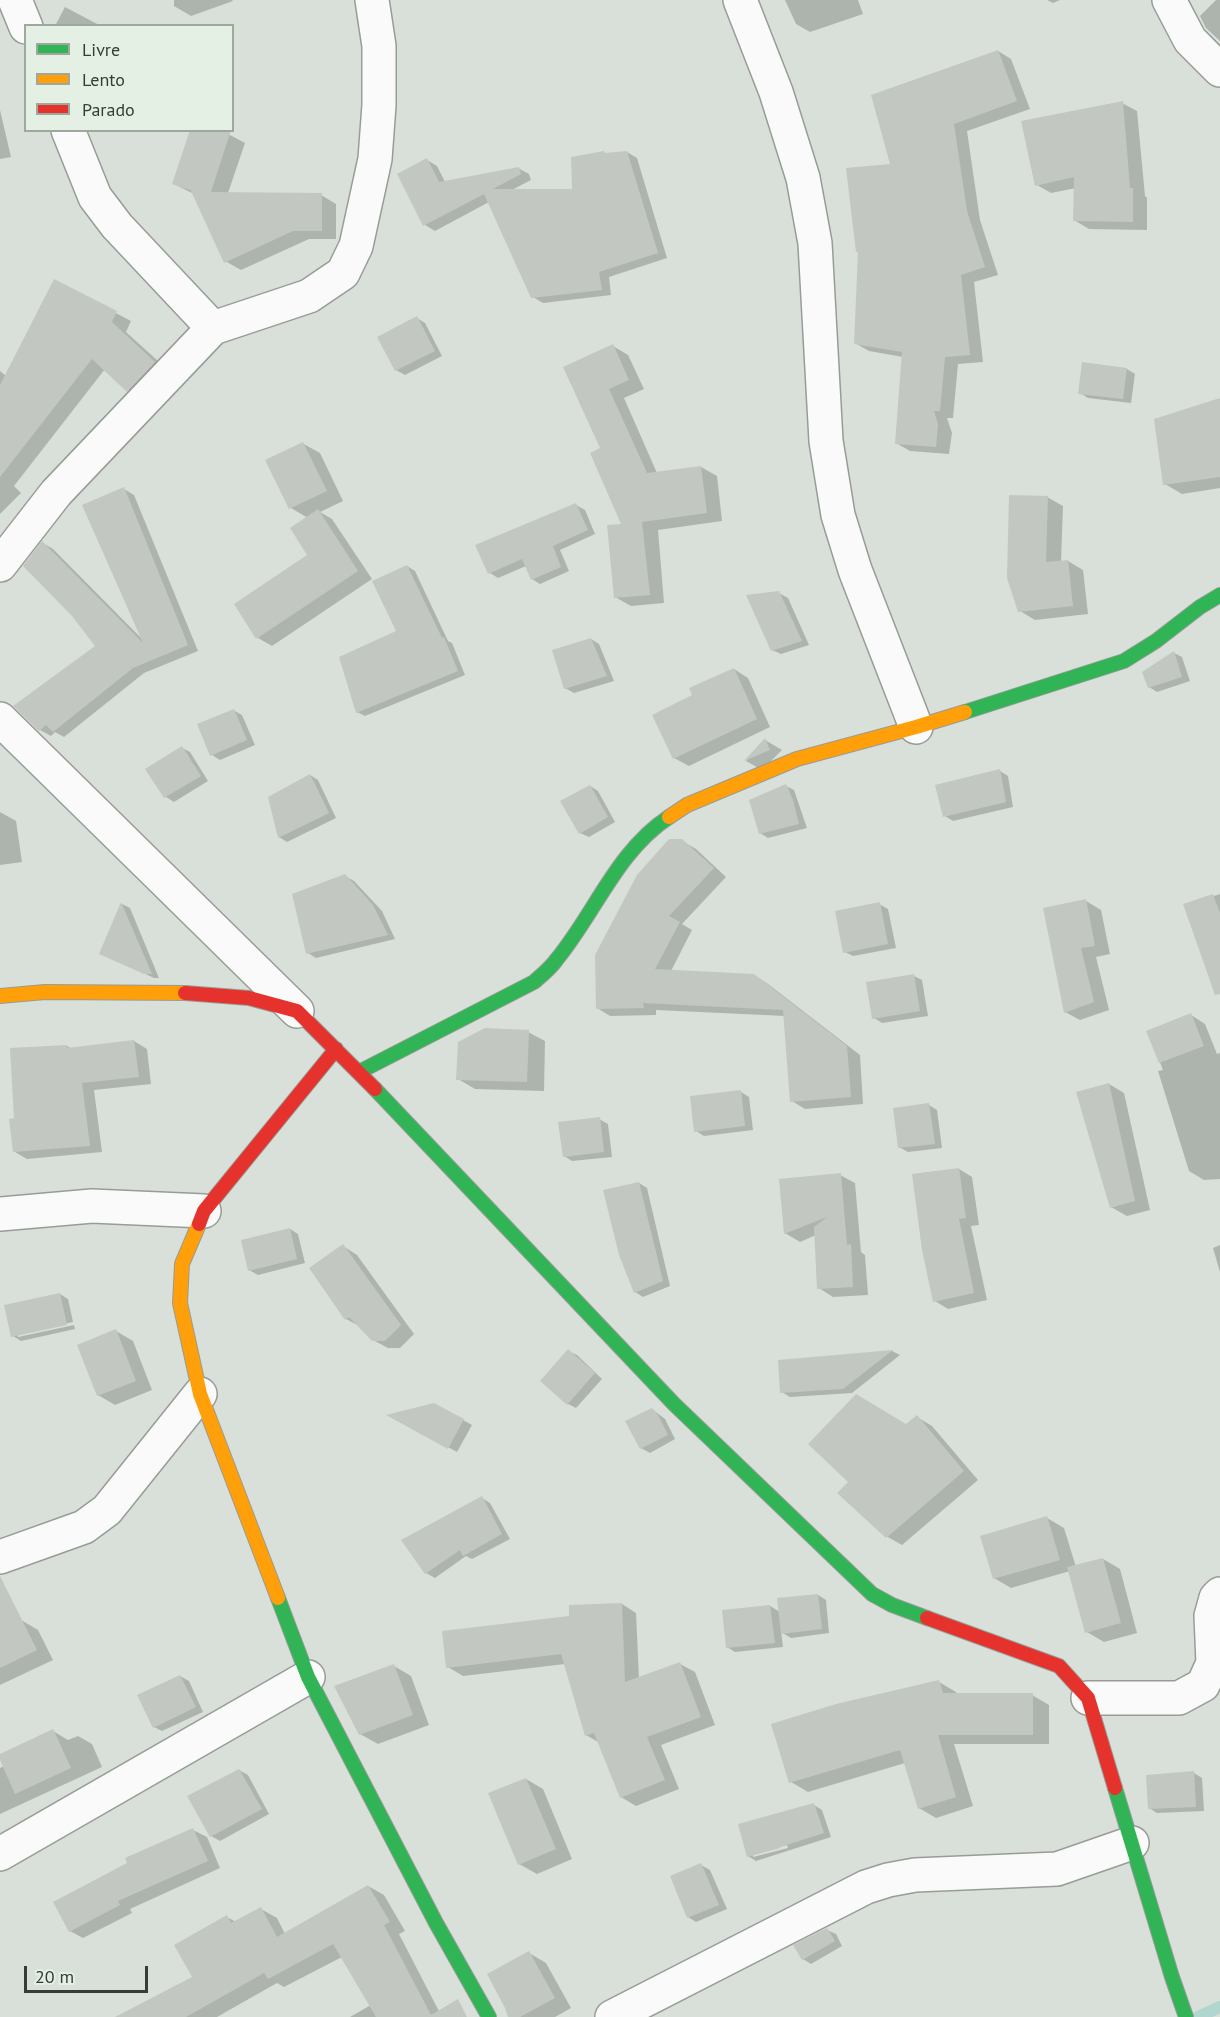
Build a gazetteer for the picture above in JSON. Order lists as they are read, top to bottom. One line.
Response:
{"legend":["Livre","Lento","Parado"],"scale_bar":"20 m"}
